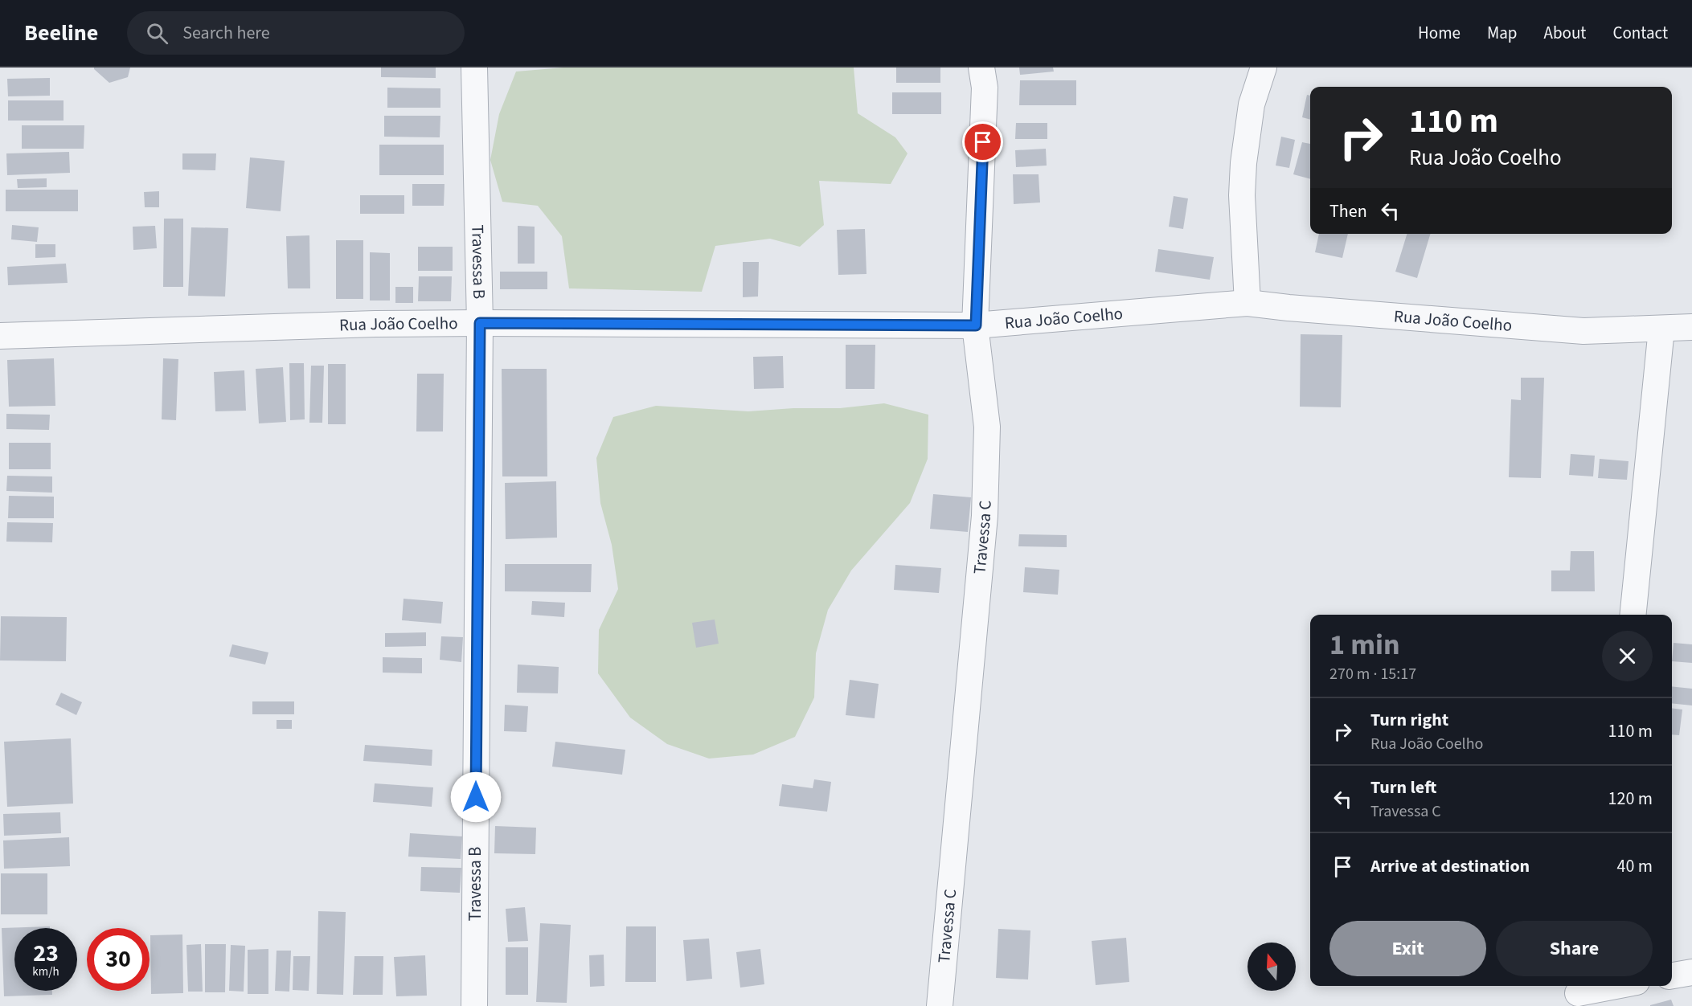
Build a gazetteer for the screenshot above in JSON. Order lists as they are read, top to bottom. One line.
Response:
{"streets":{"street":["Travessa B","Rua João Coelho","Travessa C"]},"crossings":[["Travessa B","Rua João Coelho"],["Rua João Coelho","Travessa C"]],"north":"top","page":{"header":"Beeline","search":"Search here","nav":["Home","Map","About","Contact"],"turn":["110 m","Rua João Coelho"],"then":"Then","heading":["1 min","270 m · 15:17"],"list":[{"name":"Turn right","note":"Rua João Coelho","value":"110 m"},{"name":"Turn left","note":"Travessa C","value":"120 m"},{"name":"Arrive at destination","value":"40 m"}],"buttons":["Exit","Share"],"speed":"23 km/h","limit":"30"}}
